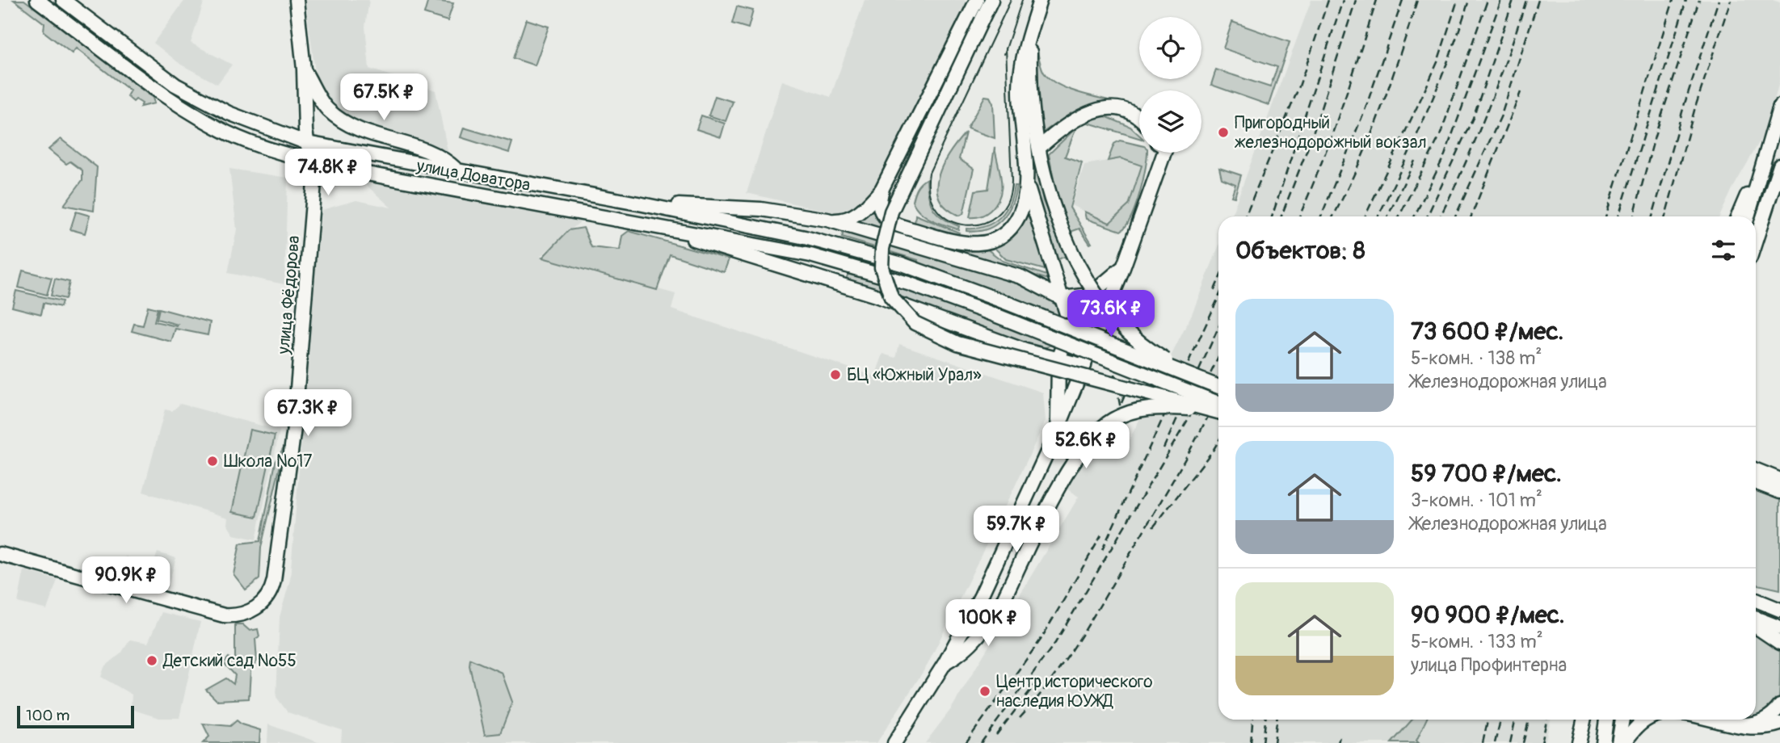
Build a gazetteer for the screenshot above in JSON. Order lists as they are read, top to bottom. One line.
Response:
{"streets":{"main road":["улица Доватора","улица Фёдорова"]},"crossings":[["улица Доватора","улица Фёдорова"]],"places":["Пригородный железнодорожный вокзал","БЦ «Южный Урал»","Школа №17","Детский сад №55","Центр исторического наследия ЮУЖД"],"scale_bar":"100 m","page":{"price":["67.5K ₽","74.8K ₽","73.6K ₽","67.3K ₽","52.6K ₽","59.7K ₽","90.9K ₽","100K ₽"],"heading":"Объектов: 8","list":[{"name":"73 600 ₽/мес.","note":"5-комн. · 138 m² · Железнодорожная улица"},{"name":"59 700 ₽/мес.","note":"3-комн. · 101 m² · Железнодорожная улица"},{"name":"90 900 ₽/мес.","note":"5-комн. · 133 m² · улица Профинтерна"}],"scale":"100 m"}}
